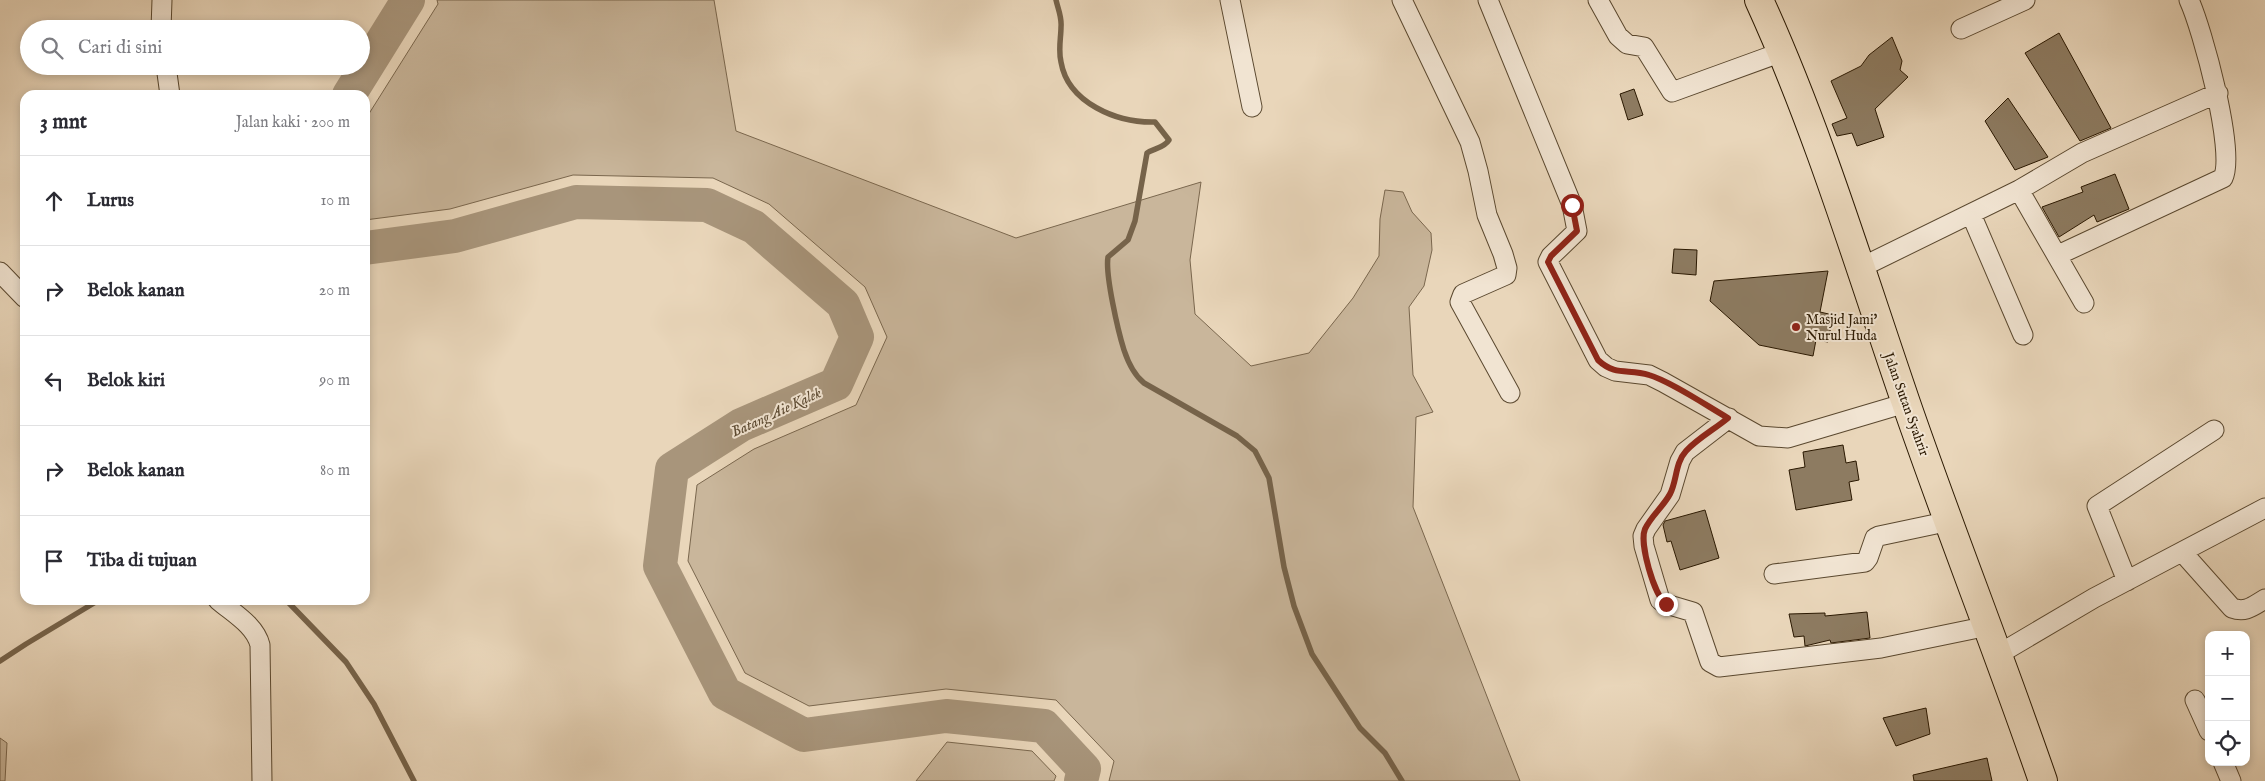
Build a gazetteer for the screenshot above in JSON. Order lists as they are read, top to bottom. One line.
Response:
{"streets":{"highway":["Jalan Sutan Syahrir"]},"water":["Batang Aie Kalek"],"places":["Masjid Jami' Nurul Huda"],"page":{"search":"Cari di sini","heading":["3 mnt","Jalan kaki · 200 m"],"list":[["Lurus","10 m"],["Belok kanan","20 m"],["Belok kiri","90 m"],["Belok kanan","80 m"],"Tiba di tujuan"],"map_buttons":["+","−"]}}
